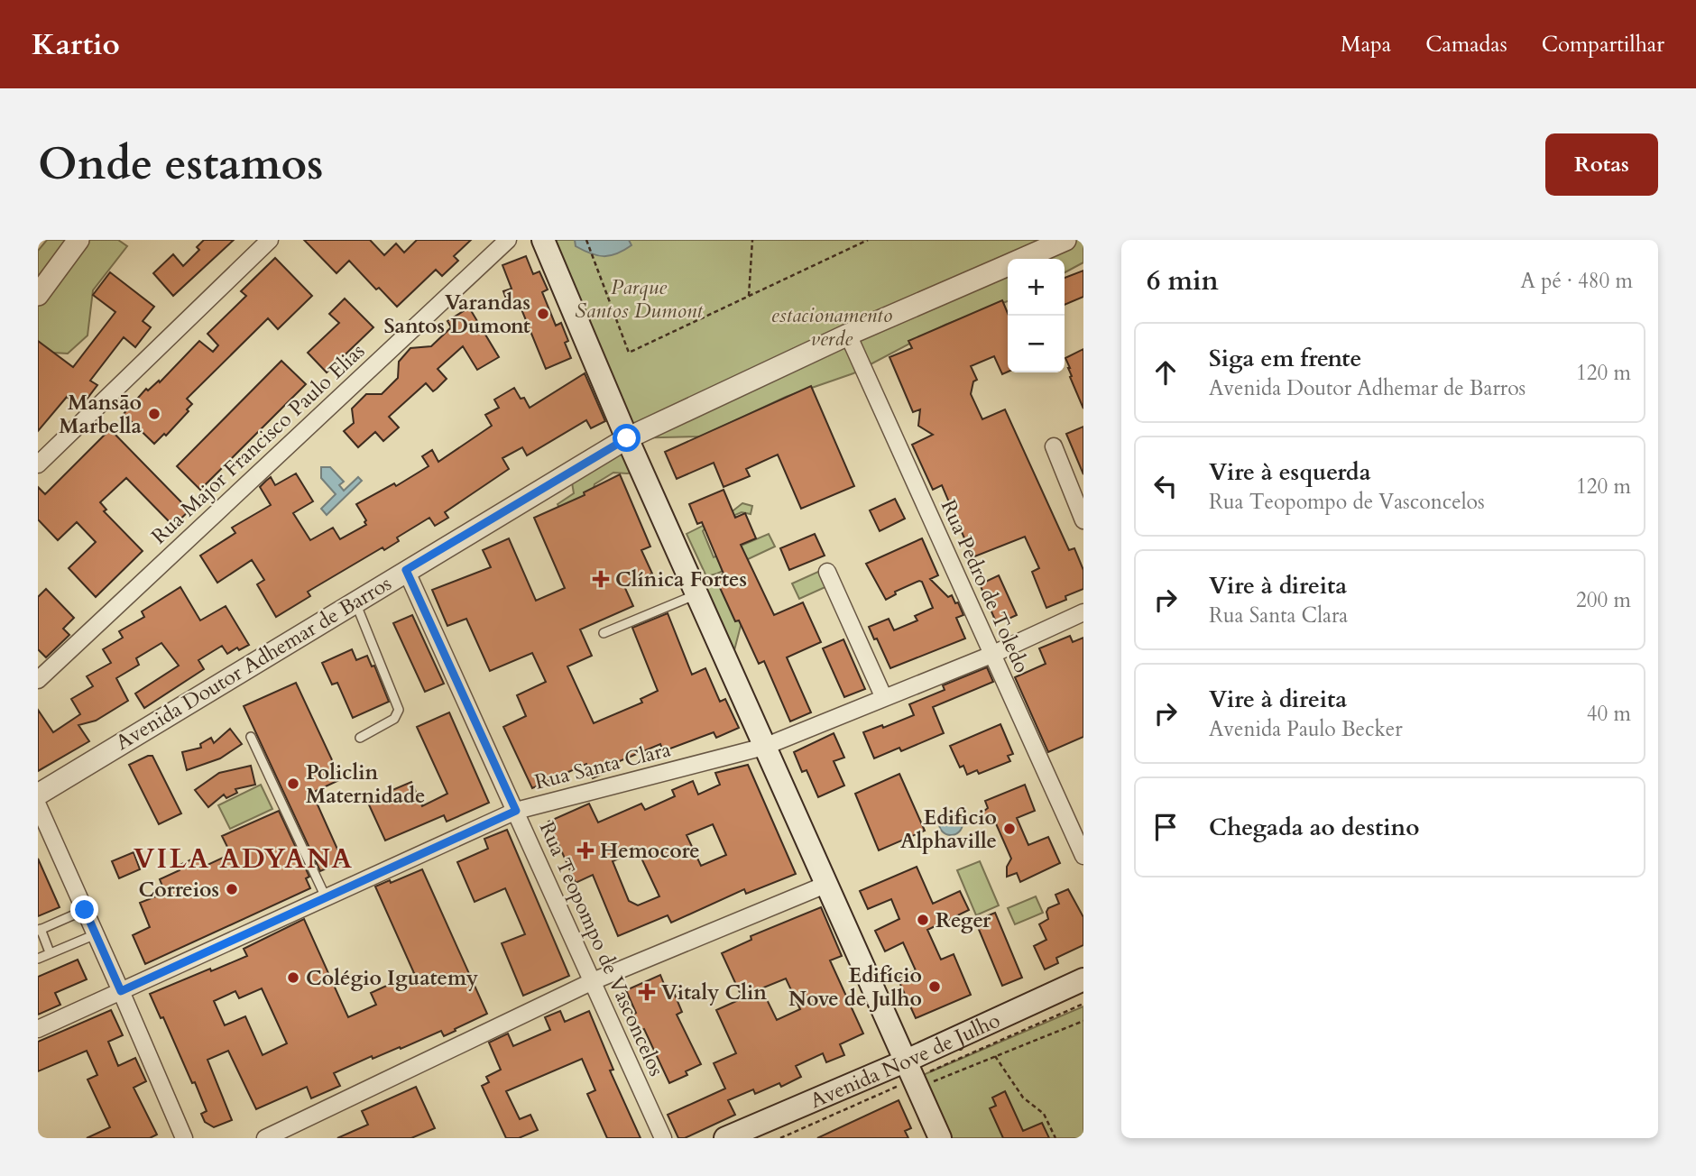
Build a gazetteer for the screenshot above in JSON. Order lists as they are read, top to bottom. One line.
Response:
{"streets":{"main road":["Avenida Nove de Julho"],"street":["Rua Major Francisco Paulo Elias","Rua Pedro de Toledo","Avenida Doutor Adhemar de Barros","Rua Santa Clara","Rua Teopompo de Vasconcelos"]},"crossings":[["Rua Pedro de Toledo","Avenida Doutor Adhemar de Barros"],["Rua Pedro de Toledo","Rua Santa Clara"],["Avenida Doutor Adhemar de Barros","Rua Teopompo de Vasconcelos"],["Rua Santa Clara","Rua Teopompo de Vasconcelos"]],"districts":["VILA ADYANA"],"parks":["Parque Santos Dumont","estacionamento verde"],"places":{"other":["Varandas Santos Dumont","Mansāo Marbella","Policlin Maternidade","Edificio Alphaville","Correios","Reger","Colégio Iguatemy","Edifício Nove de Julho"],"health":["Clínica Fortes","Hemocore","Vitaly Clin"]},"page":{"header":"Kartio","nav":["Mapa","Camadas","Compartilhar"],"buttons":"Rotas","title":"Onde estamos","heading":["6 min","A pé · 480 m"],"map_buttons":["+","−"],"list":[["Siga em frente","Avenida Doutor Adhemar de Barros","120 m"],["Vire à esquerda","Rua Teopompo de Vasconcelos","120 m"],["Vire à direita","Rua Santa Clara","200 m"],["Vire à direita","Avenida Paulo Becker","40 m"],"Chegada ao destino"]}}
